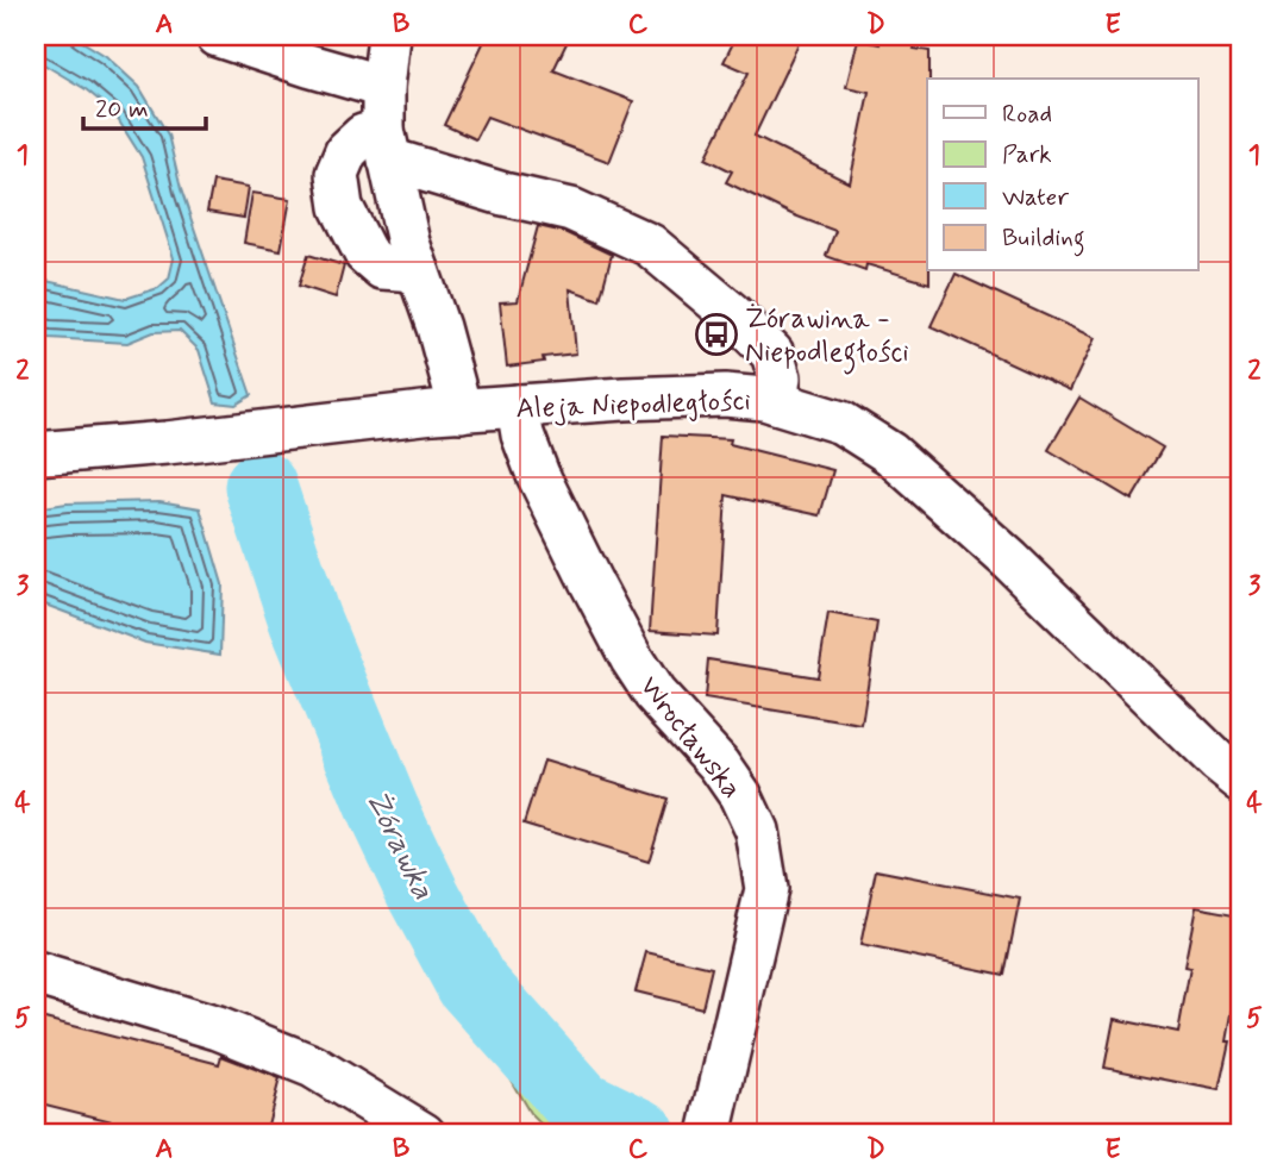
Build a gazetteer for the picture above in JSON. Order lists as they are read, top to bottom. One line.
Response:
{"streets":{"street":["Aleja Niepodległości","Wrocławska"]},"crossings":[["Aleja Niepodległości","Wrocławska"]],"water":["Żórawka"],"places":{"bus stop":["Żórawina - Niepodległości"]},"legend":["Road","Park","Water","Building"],"scale_bar":"20 m","grid":{"columns":["A","B","C","D","E"],"rows":["1","2","3","4","5"]}}
